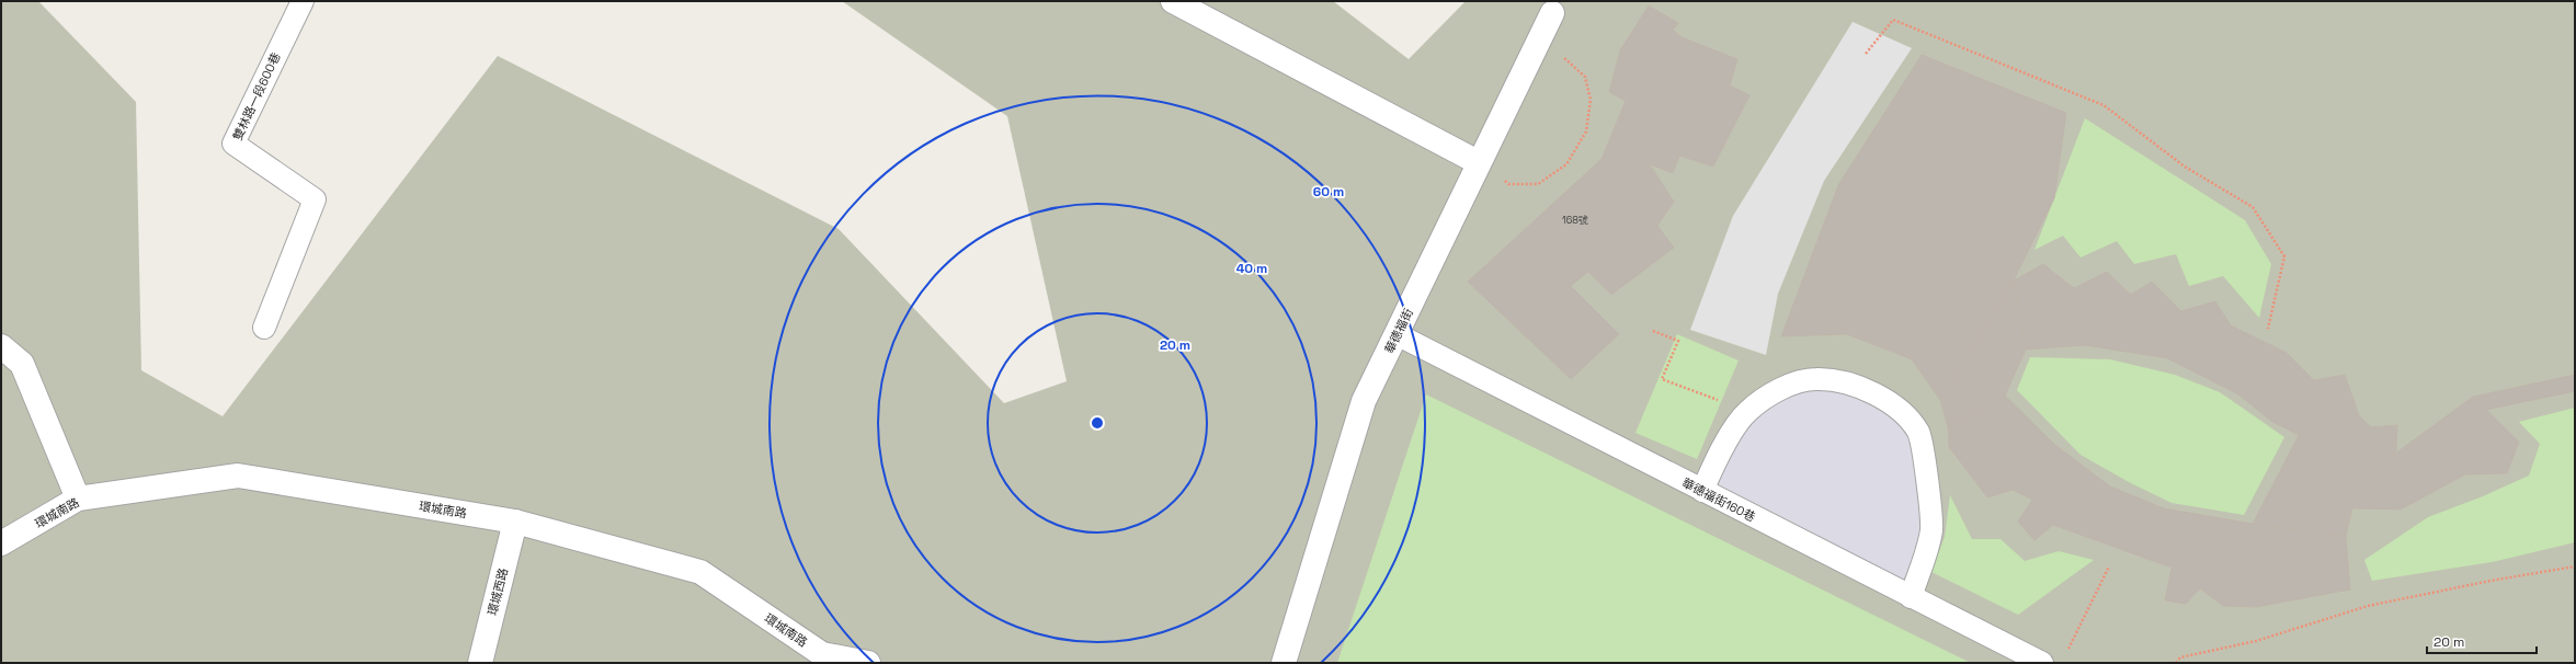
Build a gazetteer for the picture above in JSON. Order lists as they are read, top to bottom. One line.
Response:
{"streets":{"street":["華德福街","環城南路","環城西路"],"lane":["雙林路一段600巷","華德福街160巷"]},"crossings":[["華德福街","華德福街160巷"],["環城南路","環城西路"]],"house_numbers":["168號"],"scale_bar":"20 m","rings":["60 m","40 m","20 m"]}
